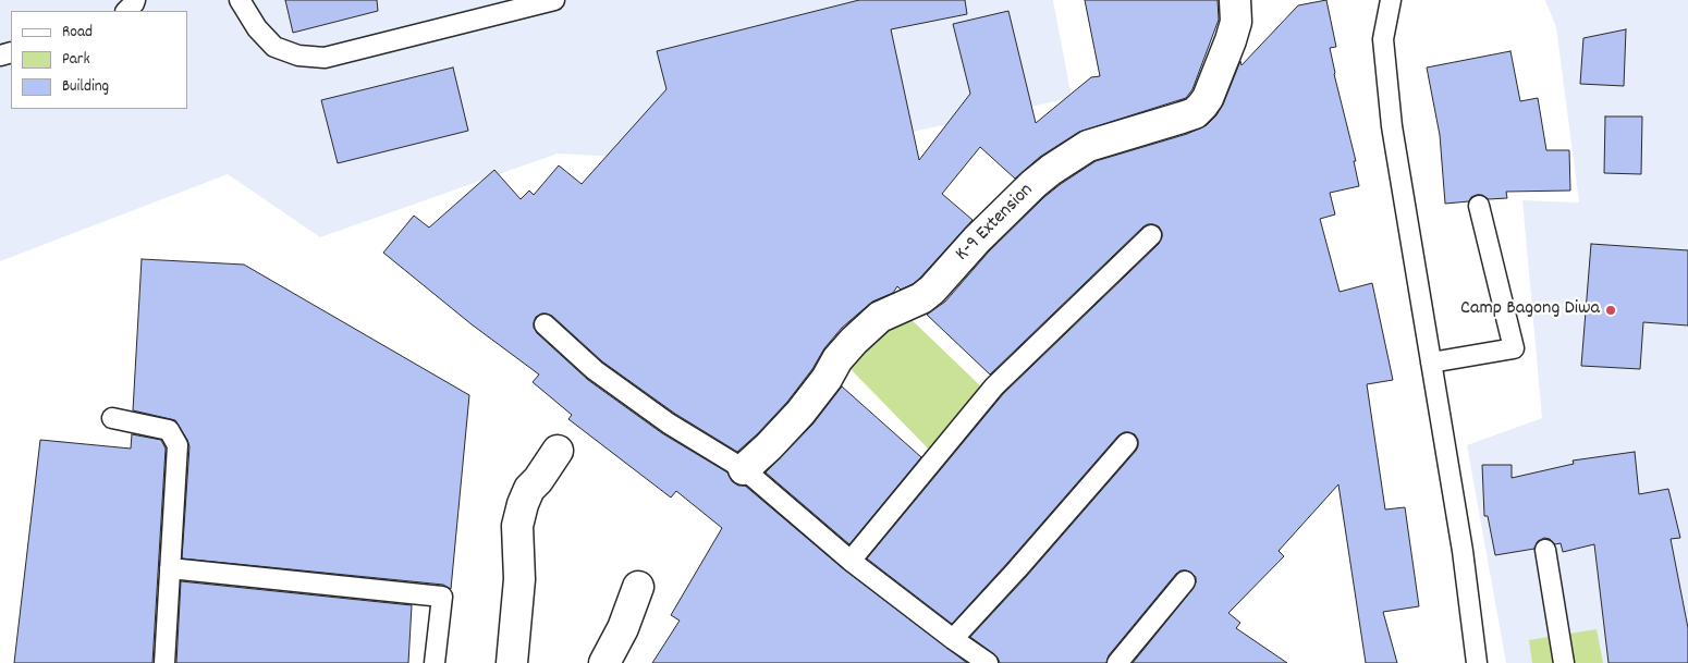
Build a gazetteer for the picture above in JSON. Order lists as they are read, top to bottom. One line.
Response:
{"streets":{"street":["K-9 Extension"]},"places":["Camp Bagong Diwa"],"legend":["Road","Park","Building"]}
